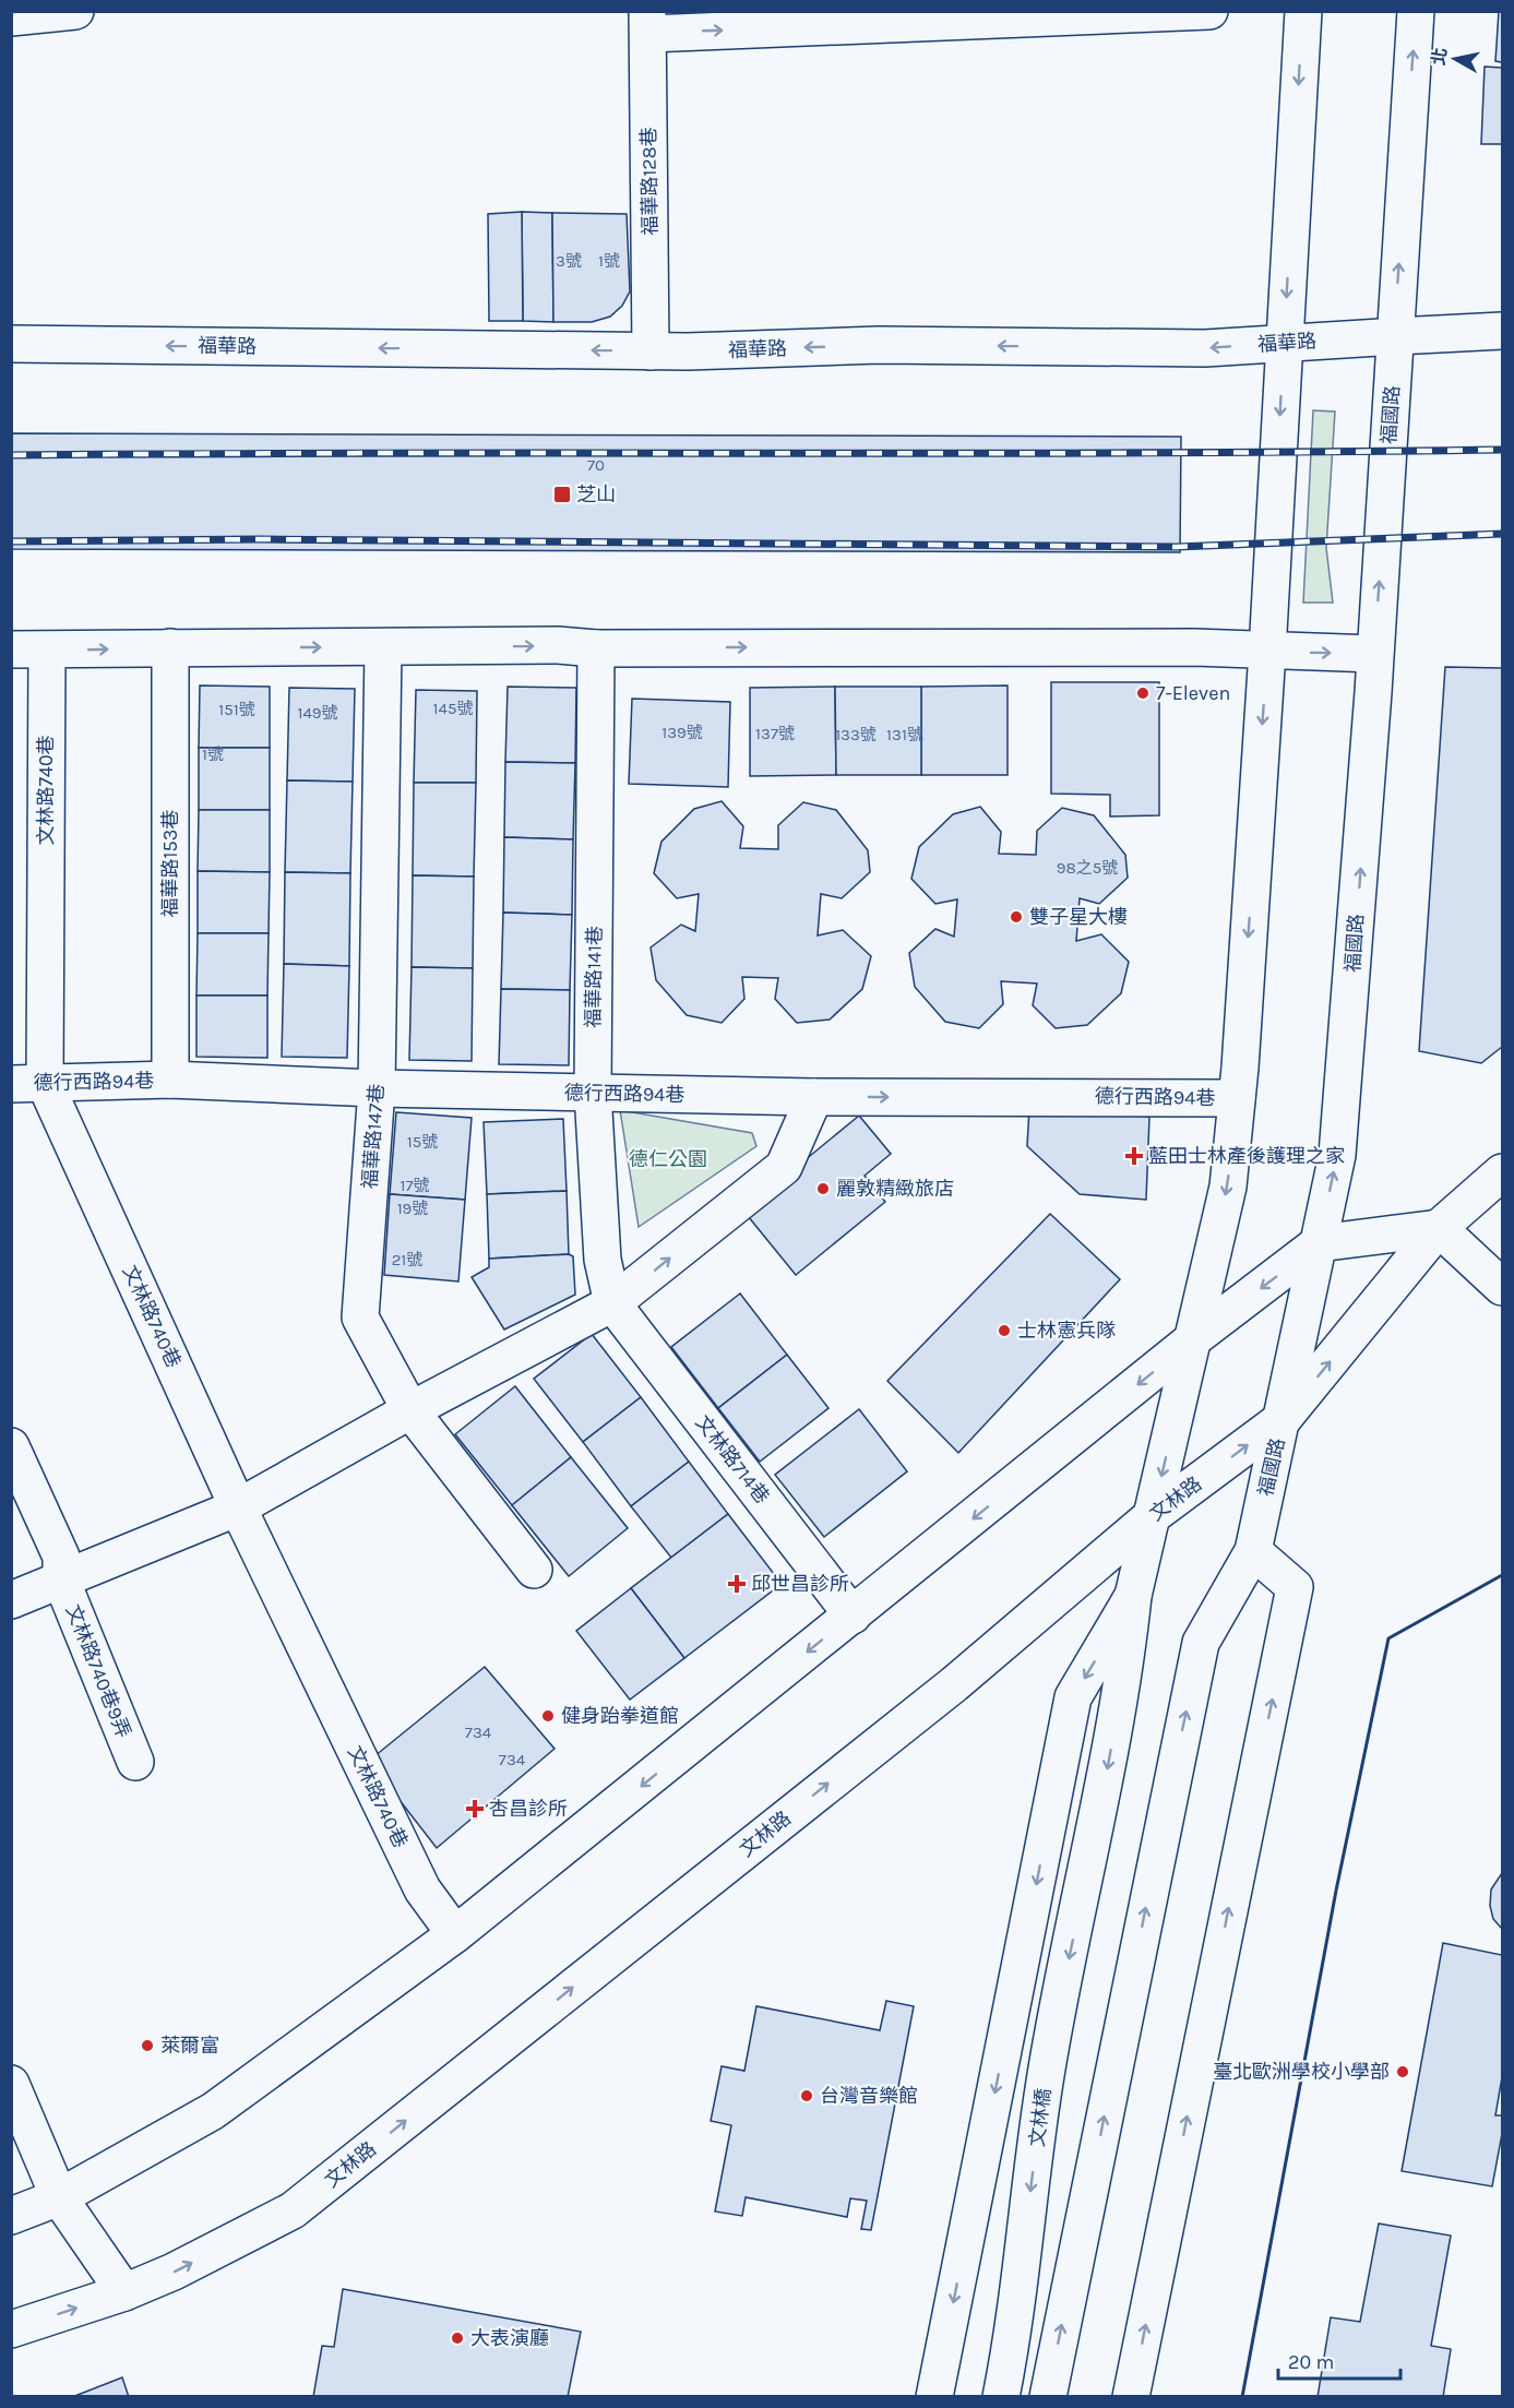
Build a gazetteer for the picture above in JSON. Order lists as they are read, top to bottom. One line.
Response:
{"streets":{"street":["福華路128巷","福華路","福國路","文林路740巷","福華路153巷","福華路141巷","德行西路94巷","福華路147巷","文林路714巷","文林路","文林路740巷9弄","文林橋"]},"crossings":[["福華路128巷","福華路"],["福華路","福國路"],["福國路","文林路"],["文林路740巷","德行西路94巷"],["文林路740巷","文林路740巷9弄"],["福華路153巷","德行西路94巷"],["福華路141巷","德行西路94巷"],["福華路141巷","文林路714巷"],["福華路141巷","文林路740巷9弄"],["德行西路94巷","福華路147巷"],["德行西路94巷","文林路740巷9弄"],["福華路147巷","文林路740巷9弄"],["文林路714巷","文林路740巷9弄"]],"parks":["德仁公園"],"places":{"transit":["芝山"],"other":["7-Eleven","雙子星大樓","麗敦精緻旅店","士林憲兵隊","健身跆拳道館","萊爾富","臺北歐洲學校小學部","台灣音樂館","大表演廳"],"health":["藍田士林產後護理之家","邱世昌診所","杏昌診所"]},"house_numbers":["3號","1號","70","145號","151號","149號","139號","137號","133號","131號","1號","98之5號","15號","17號","19號","21號","734","734"],"scale_bar":"20 m","north":"left"}
